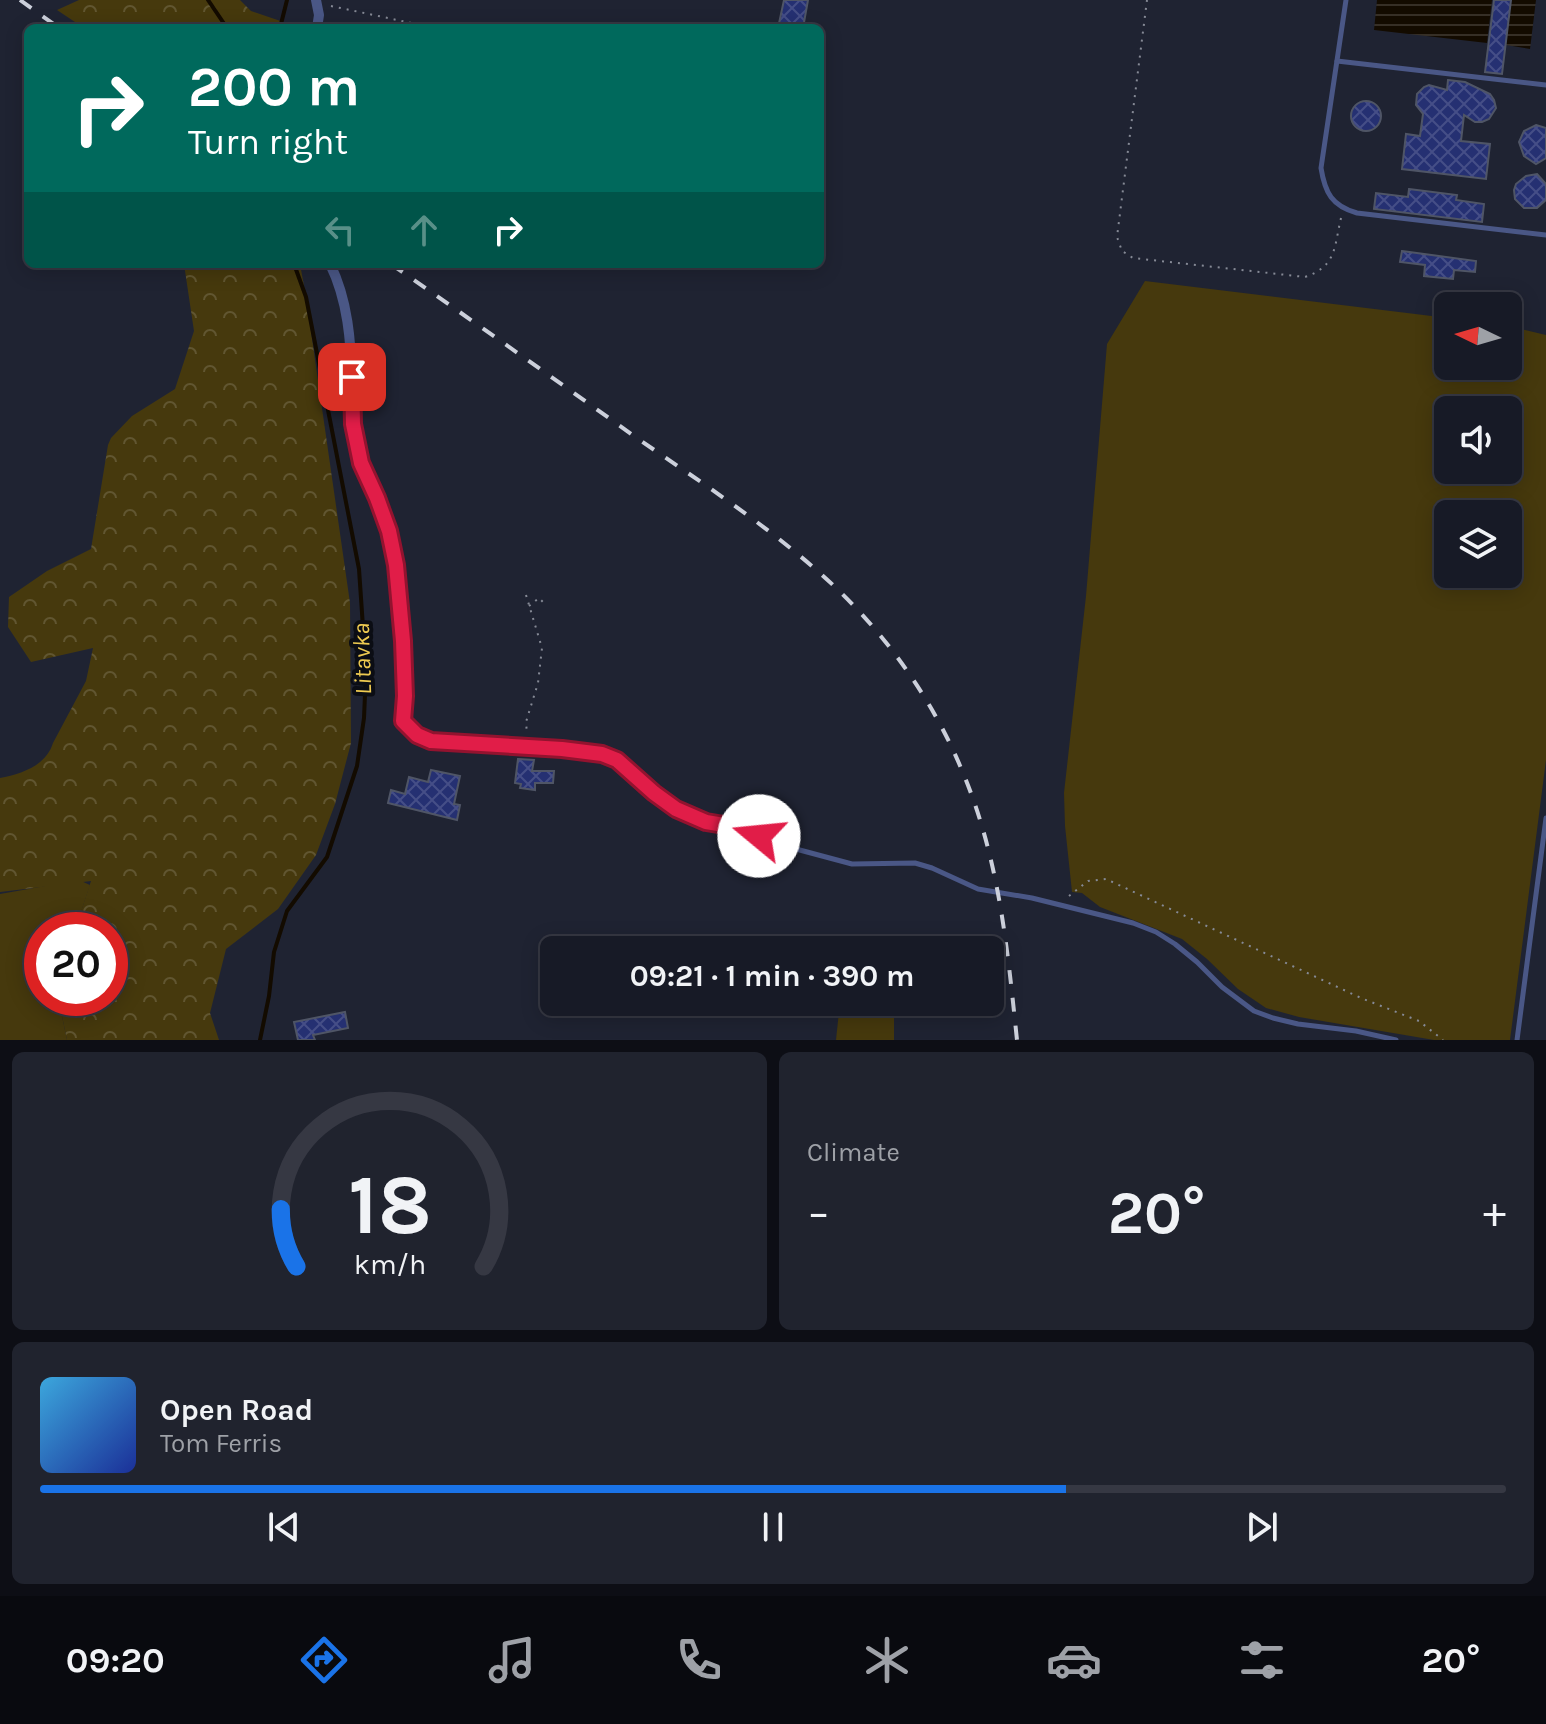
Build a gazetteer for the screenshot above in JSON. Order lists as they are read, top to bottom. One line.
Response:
{"water":["Litavka"],"north":"left","page":{"turn":["200 m","Turn right"],"limit":"20","trip":"09:21 · 1 min · 390 m","tile":"Climate","heat":["−","20°","+"],"song":["Open Road","Tom Ferris"],"tabs":["09:20","20°"],"gauge":["18","km/h"]}}
